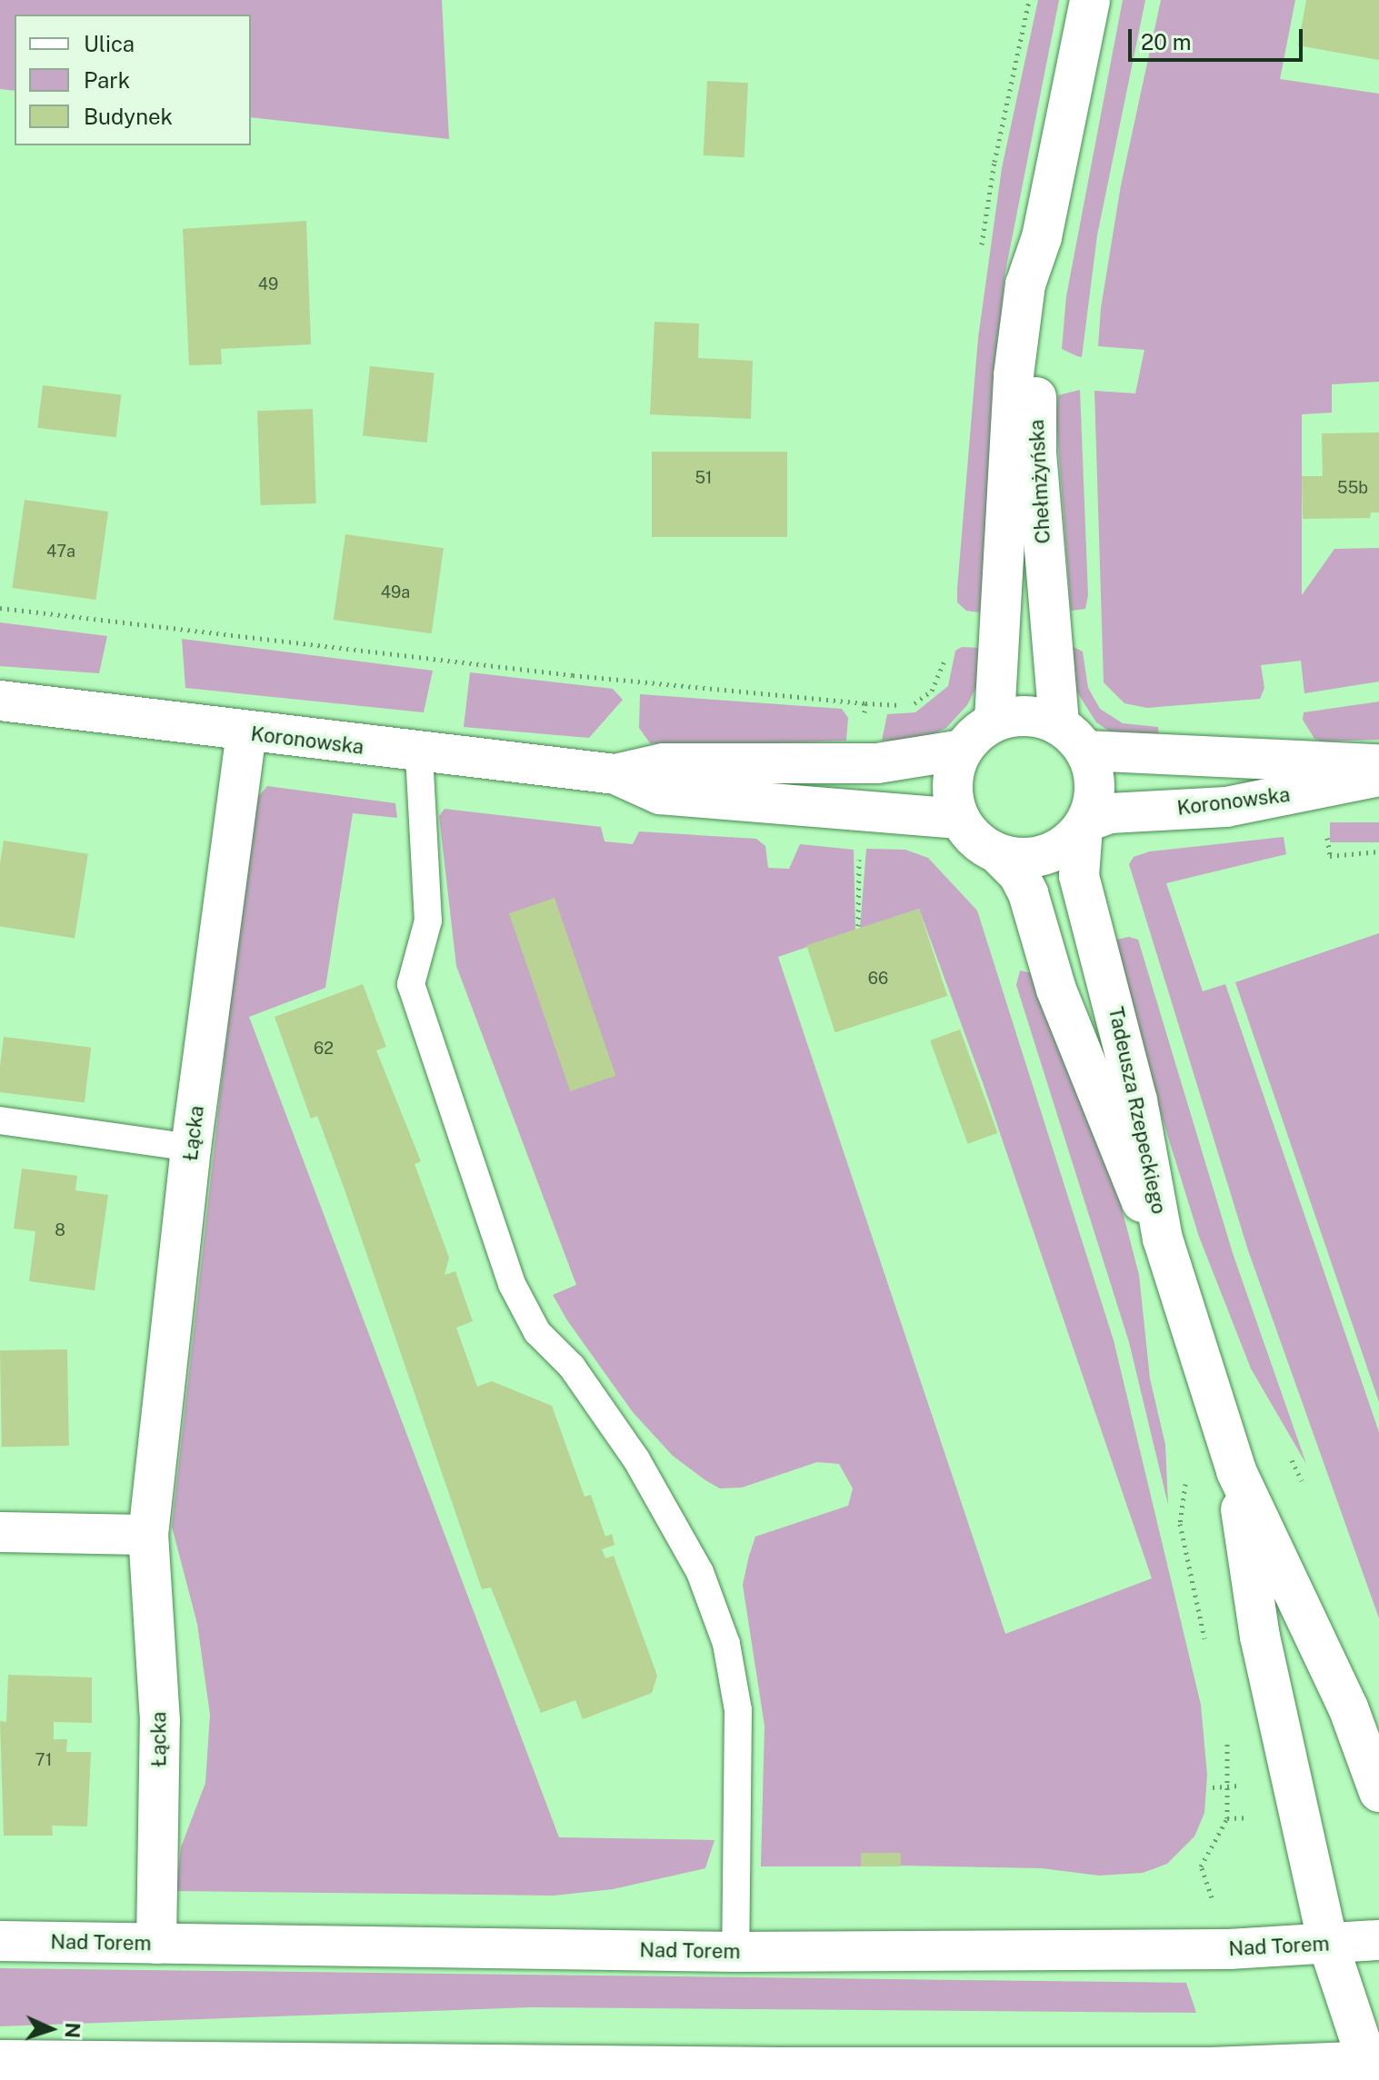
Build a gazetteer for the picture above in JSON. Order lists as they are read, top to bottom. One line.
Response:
{"streets":{"street":["Chełmżyńska","Koronowska","Tadeusza Rzepeckiego","Łącka","Nad Torem"]},"crossings":[["Chełmżyńska","Koronowska"],["Chełmżyńska","Tadeusza Rzepeckiego"],["Koronowska","Tadeusza Rzepeckiego"],["Koronowska","Łącka"],["Łącka","Nad Torem"]],"house_numbers":["49","51","55b","47a","49a","66","62","8","71"],"legend":["Ulica","Park","Budynek"],"scale_bar":"20 m","north":"right"}
